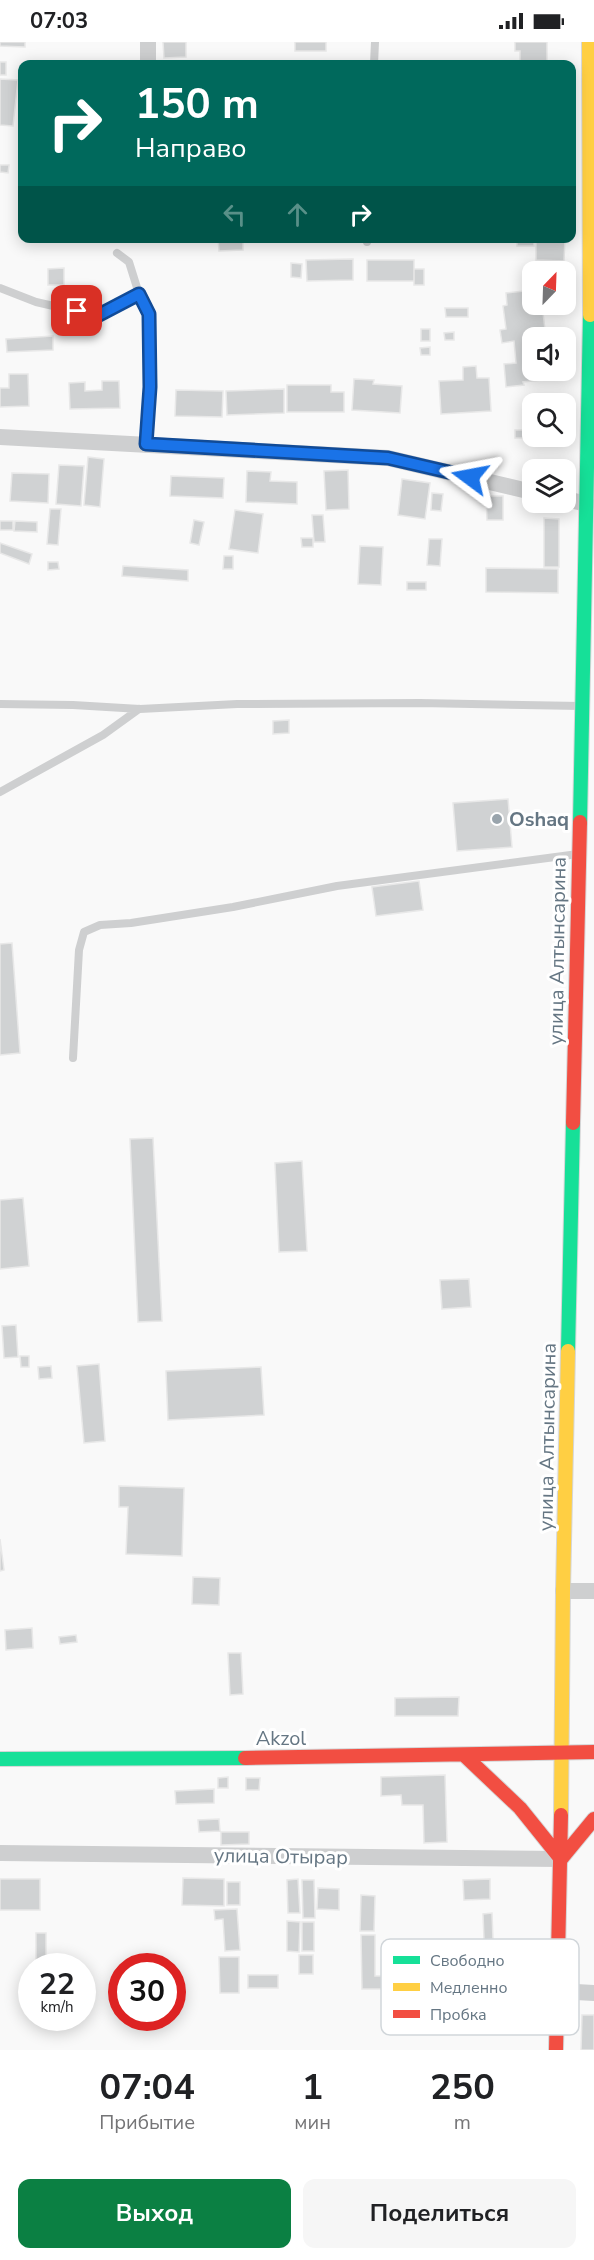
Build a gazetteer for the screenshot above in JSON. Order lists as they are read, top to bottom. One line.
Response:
{"streets":{"street":["улица Алтынсарина","Akzol","улица Отырар"]},"crossings":[["улица Алтынсарина","Akzol"],["улица Алтынсарина","улица Отырар"]],"places":["Oshaq"],"legend":["Свободно","Медленно","Пробка"],"north":"top right","page":{"status":"07:03","turn":["150 m","Направо"],"speed":"22 km/h","limit":"30","eta":["07:04","Прибытие","1","мин","250","m"],"buttons":["Выход","Поделиться"]}}
